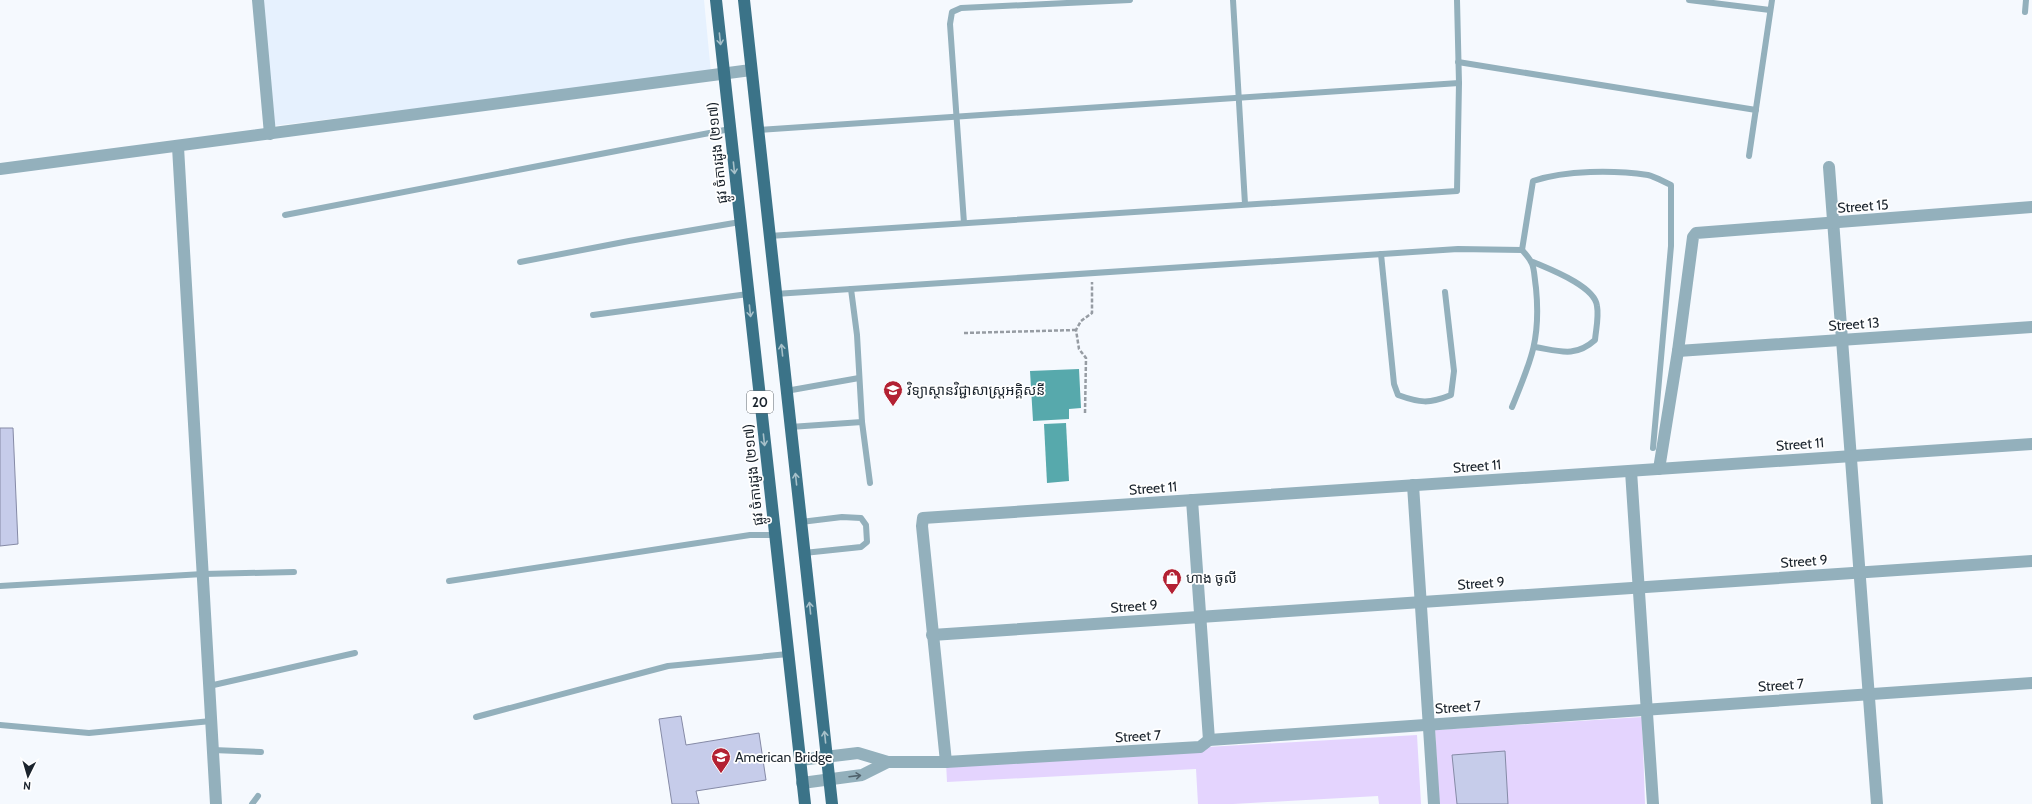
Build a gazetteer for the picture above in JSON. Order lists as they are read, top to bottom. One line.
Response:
{"streets":{"main road":["ផ្លូវ ចំការដូង (២១៧)","20"],"street":["Street 15","Street 13","Street 11","Street 9","Street 7"]},"crossings":[["ផ្លូវ ចំការដូង (២១៧)","Street 7"],["Street 15","Street 13"],["20","Street 7"],["Street 11","Street 9"]],"places":{"school or university":["វិទ្យាស្ថានវិជ្ជាសាស្រ្តអគ្គិសនី","American Bridge"],"shop":["ហាង ចូលី"]},"north":"bottom"}
